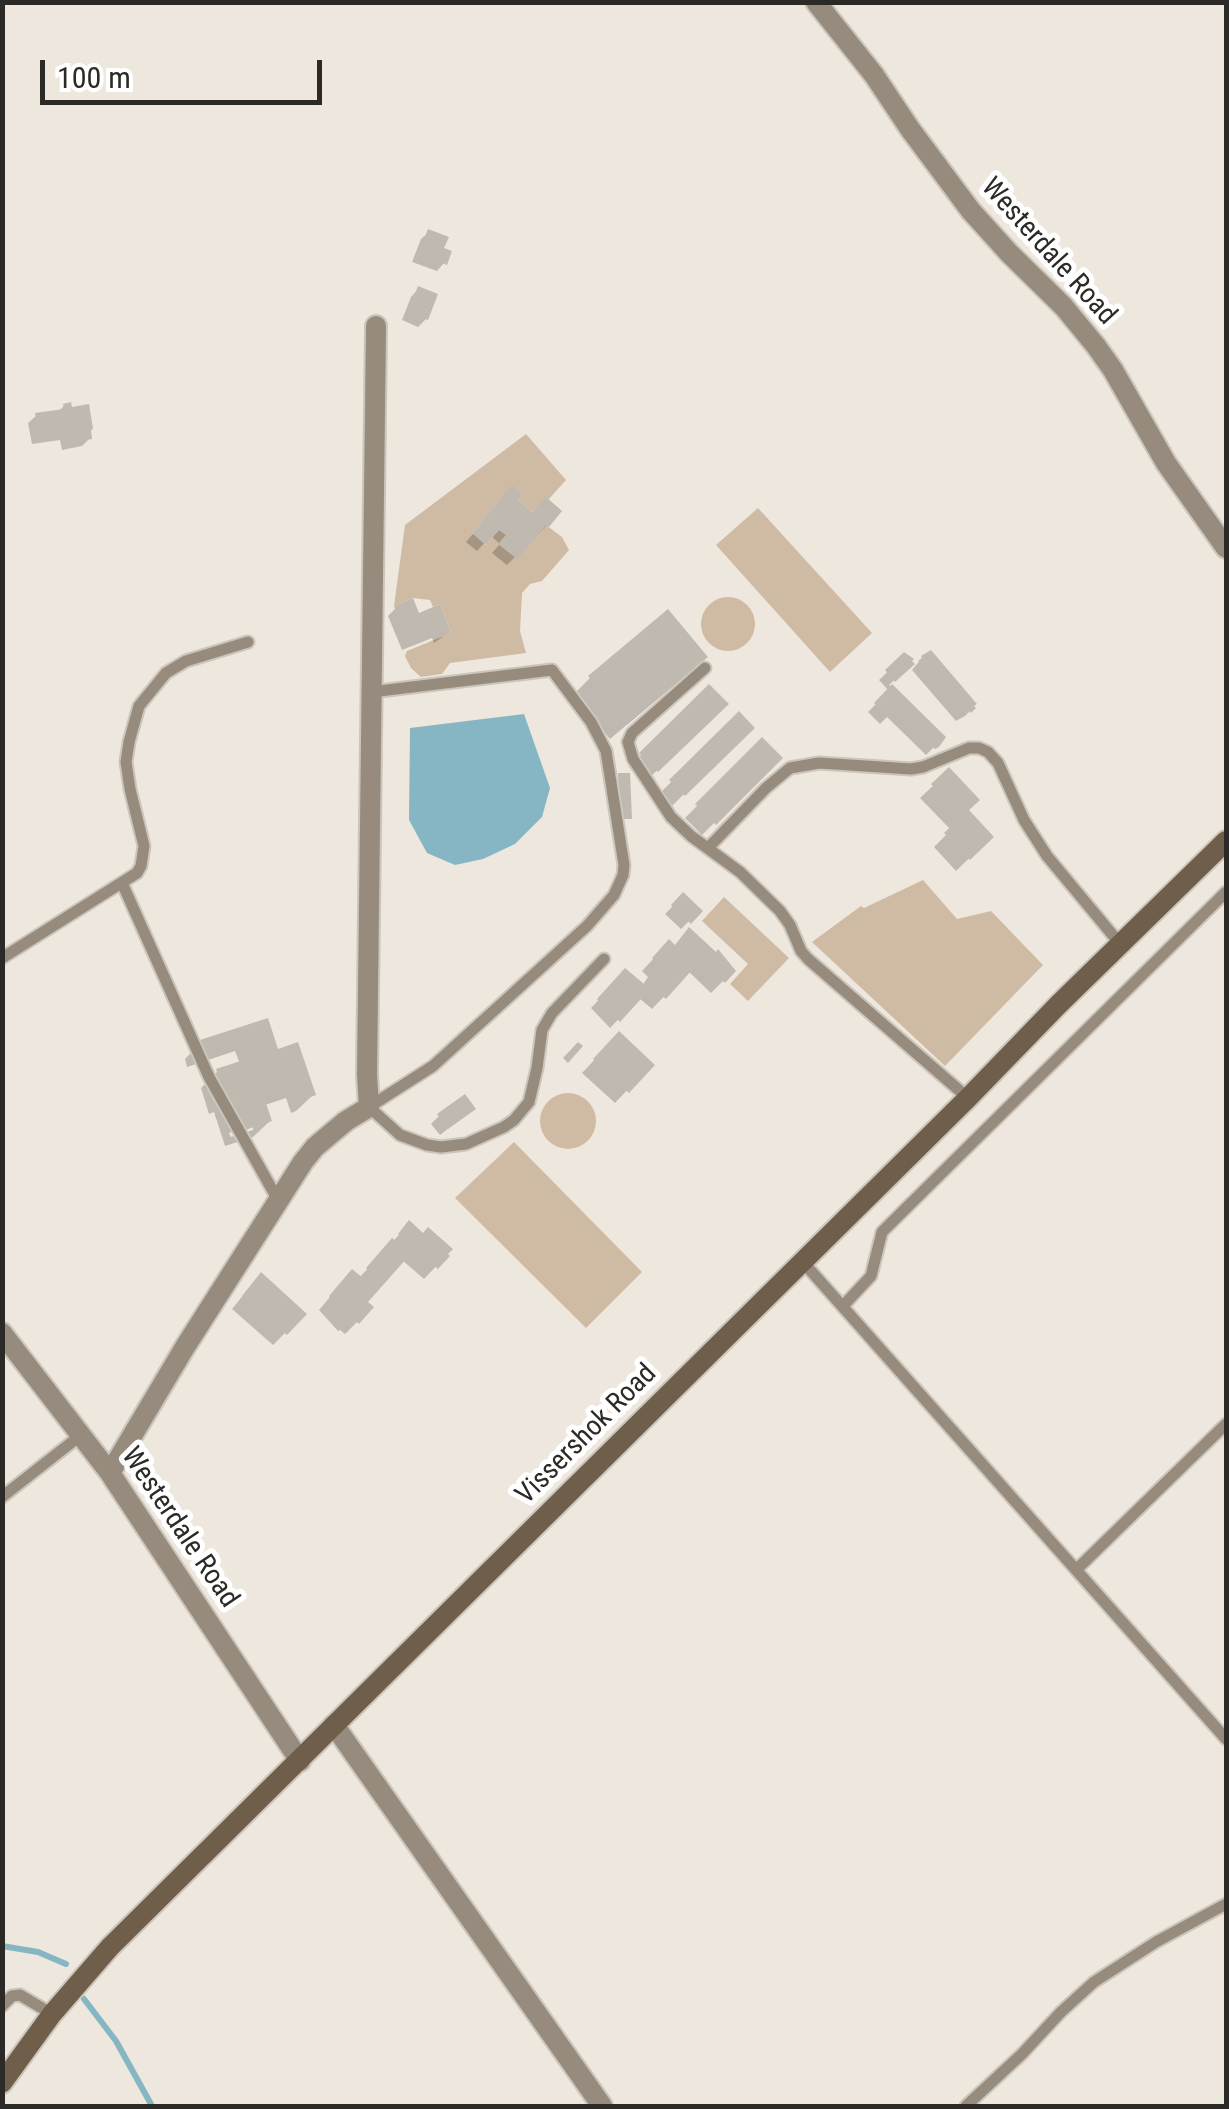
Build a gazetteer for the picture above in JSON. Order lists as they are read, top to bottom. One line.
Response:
{"streets":{"main road":["Vissershok Road"],"street":["Westerdale Road"]},"crossings":[["Westerdale Road","Vissershok Road"]],"scale_bar":"100 m"}
